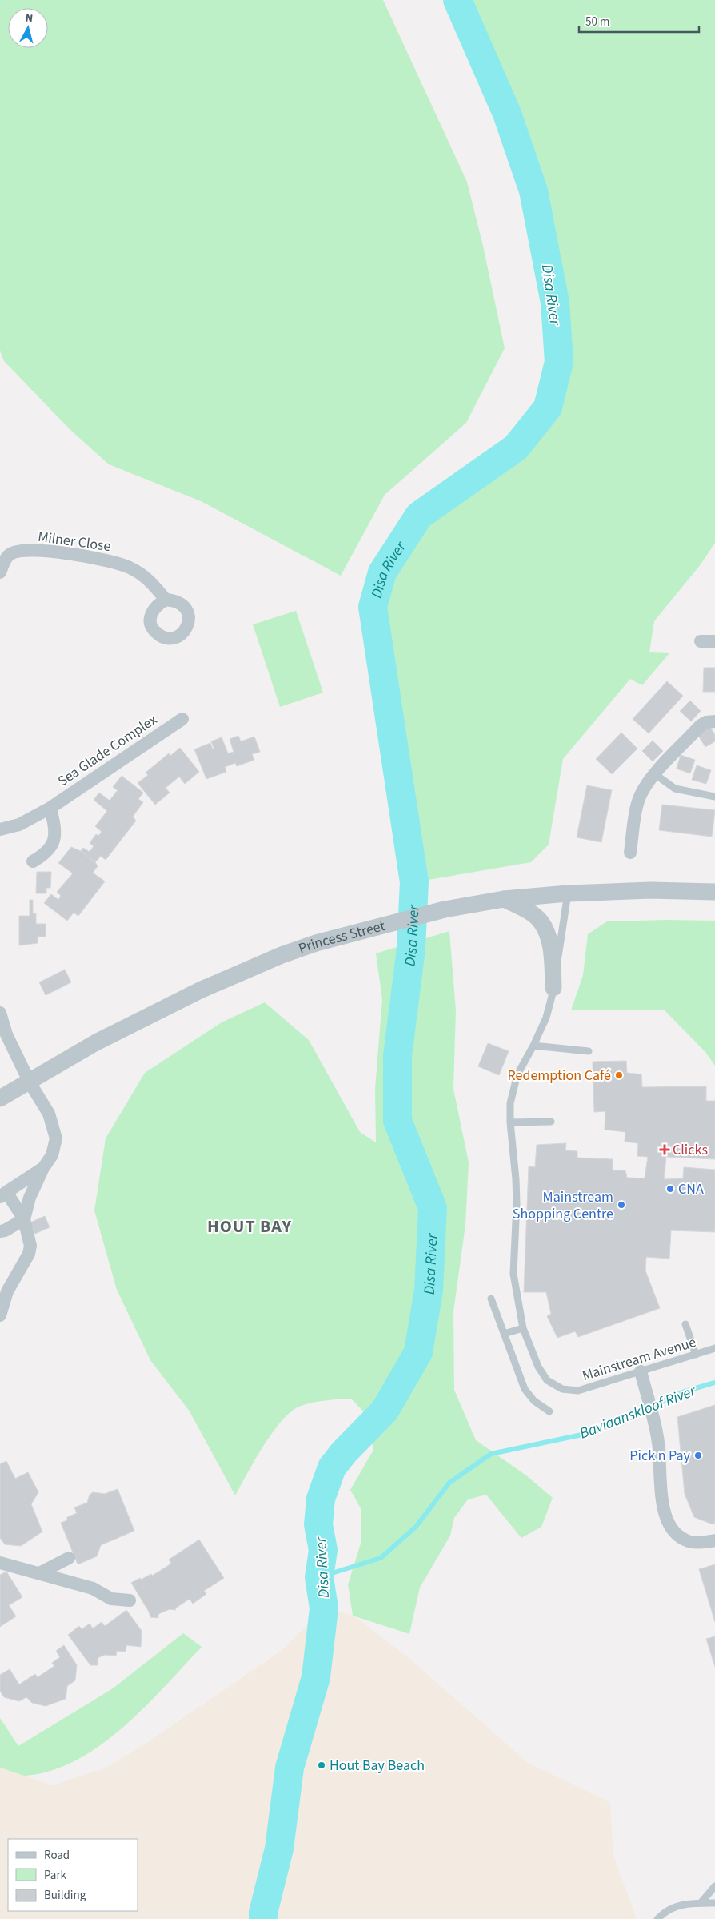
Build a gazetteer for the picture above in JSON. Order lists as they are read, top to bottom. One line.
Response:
{"streets":{"street":["Milner Close","Sea Glade Complex","Princess Street"],"lane":["Mainstream Avenue"]},"crossings":[["Princess Street","Mainstream Avenue"]],"districts":["HOUT BAY"],"water":["Disa River","Baviaanskloof River"],"places":{"other":["Redemption Café","CNA","Mainstream Shopping Centre","Pick n Pay","Hout Bay Beach"],"health":["Clicks"]},"legend":["Road","Park","Building"],"scale_bar":"50 m","north":"top"}
